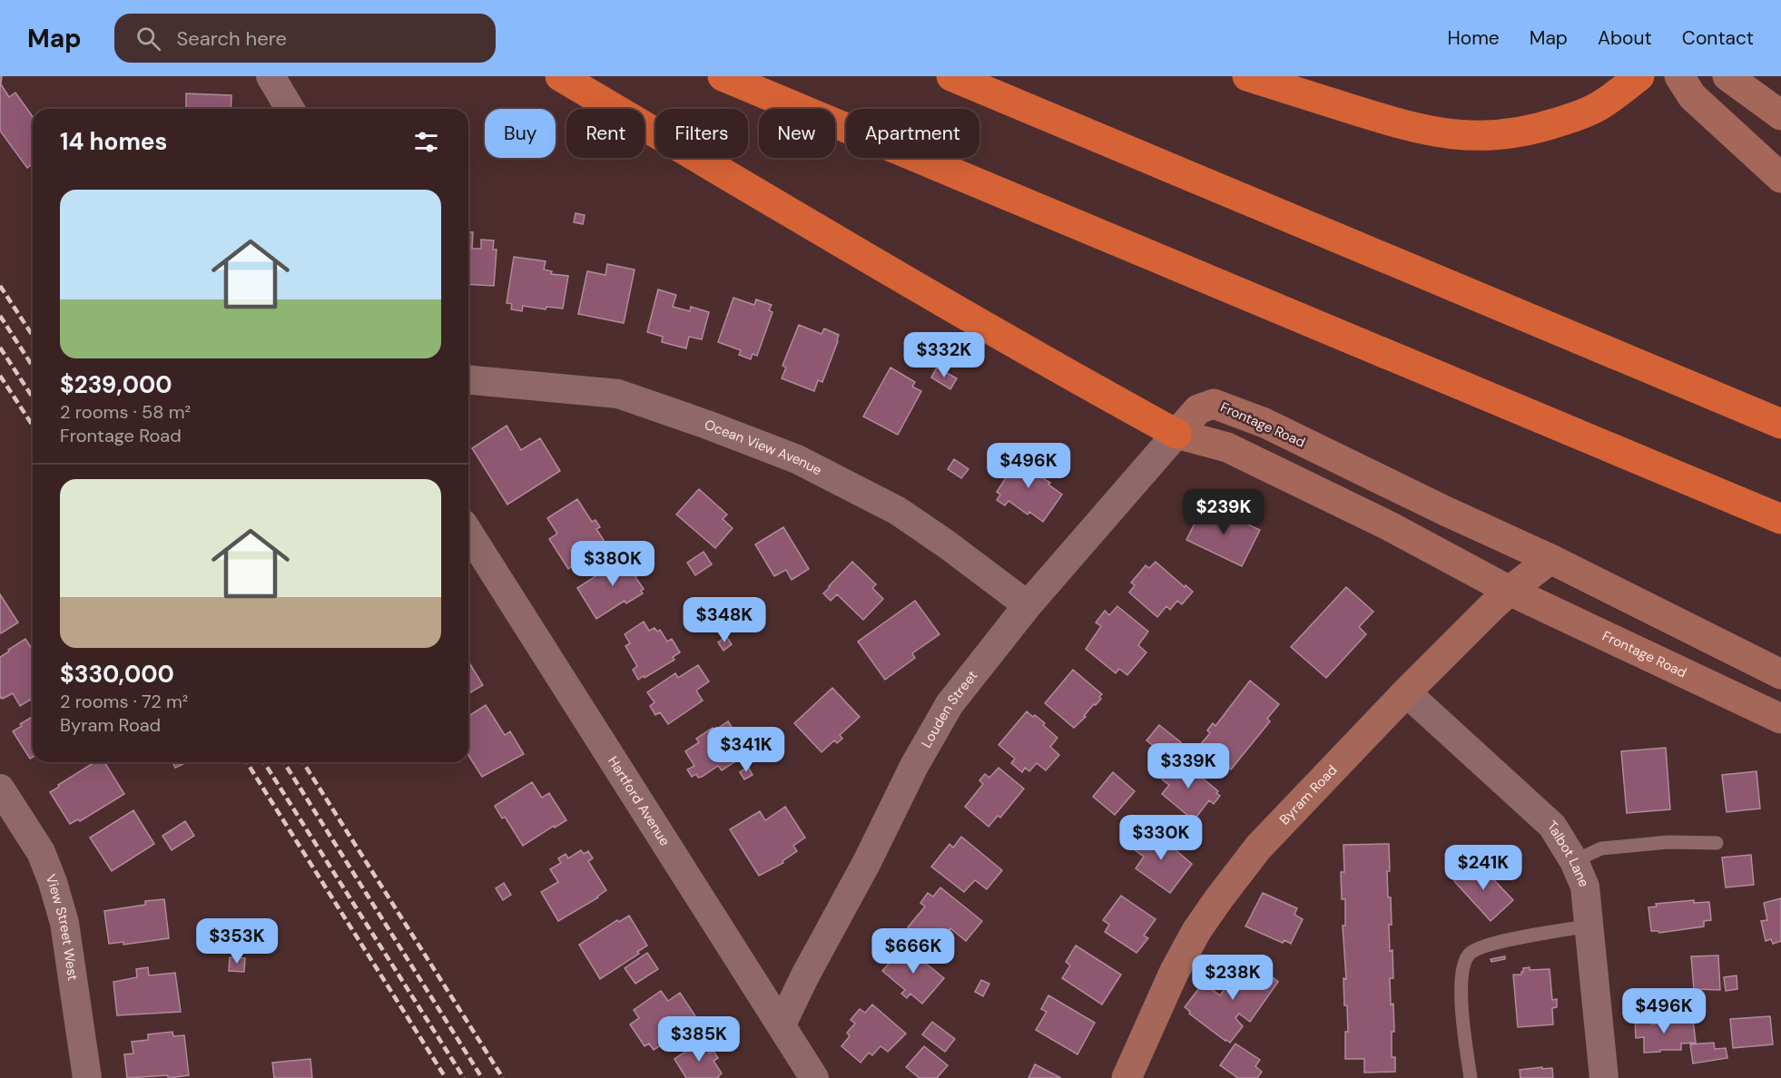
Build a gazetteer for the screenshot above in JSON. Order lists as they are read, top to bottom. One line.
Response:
{"streets":{"main road":["Frontage Road","Byram Road"],"street":["Ocean View Avenue","Louden Street","Hartford Avenue","Talbot Lane","View Street West"]},"crossings":[["Frontage Road","Louden Street"],["Frontage Road","Byram Road"],["Ocean View Avenue","Louden Street"],["Louden Street","Hartford Avenue"],["Byram Road","Talbot Lane"]],"page":{"header":"Map","search":"Search here","nav":["Home","Map","About","Contact"],"chip":["Buy","Rent","Filters","New","Apartment"],"heading":"14 homes","list":[{"name":"$239,000","note":"2 rooms · 58 m² · Frontage Road"},{"name":"$330,000","note":"2 rooms · 72 m² · Byram Road"}],"price":["$332K","$496K","$239K","$380K","$348K","$341K","$339K","$330K","$241K","$353K","$666K","$238K","$496K","$385K"]}}
